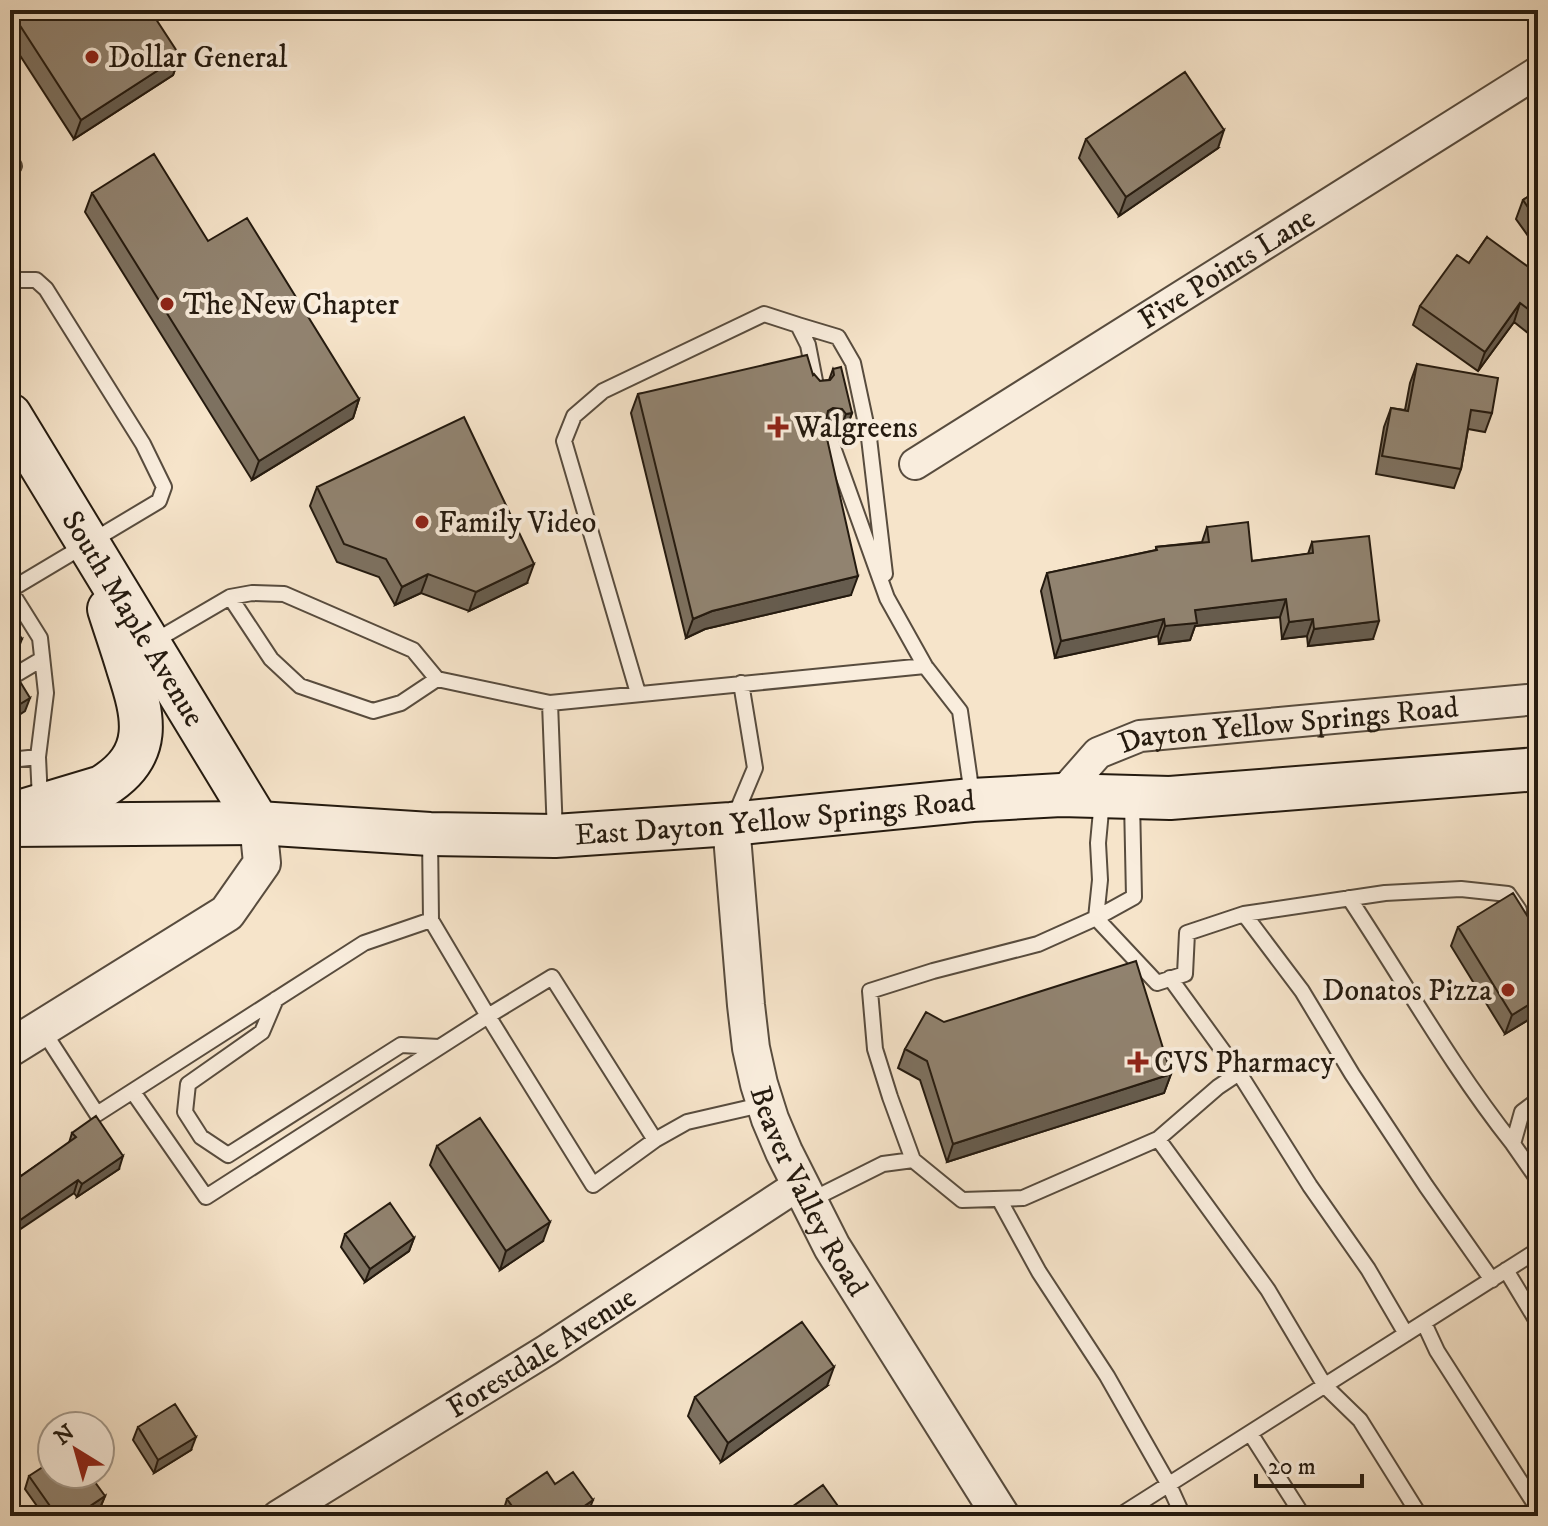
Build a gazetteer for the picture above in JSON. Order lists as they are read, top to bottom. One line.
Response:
{"streets":{"main road":["South Maple Avenue","East Dayton Yellow Springs Road"],"street":["Five Points Lane","Dayton Yellow Springs Road","Beaver Valley Road","Forestdale Avenue"]},"crossings":[["South Maple Avenue","East Dayton Yellow Springs Road"],["Dayton Yellow Springs Road","East Dayton Yellow Springs Road"],["East Dayton Yellow Springs Road","Beaver Valley Road"],["Beaver Valley Road","Forestdale Avenue"]],"places":{"other":["Dollar General","The New Chapter","Family Video","Donatos Pizza"],"health":["Walgreens","CVS Pharmacy"]},"scale_bar":"20 m","north":"top left"}
